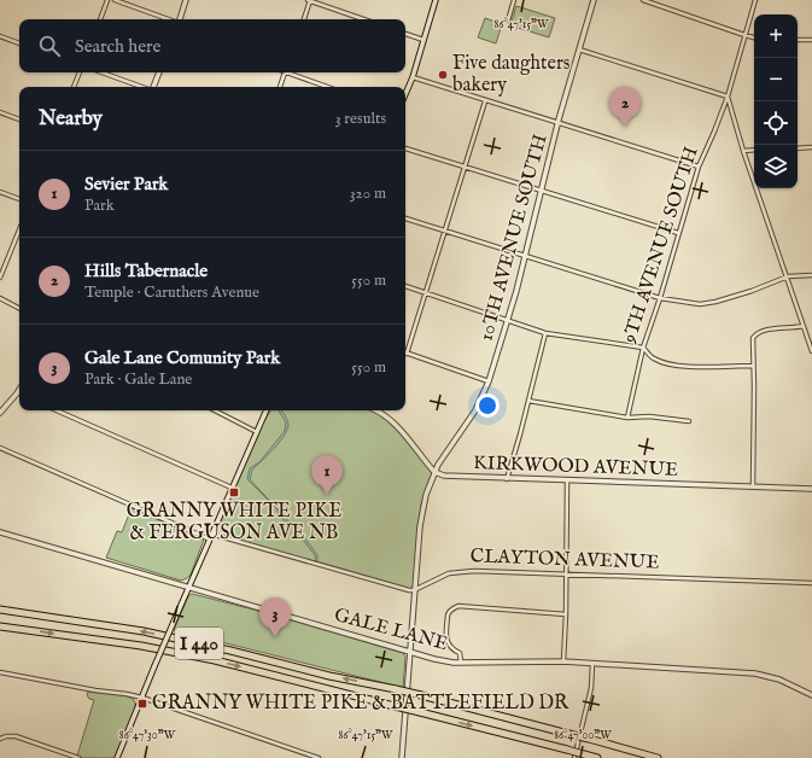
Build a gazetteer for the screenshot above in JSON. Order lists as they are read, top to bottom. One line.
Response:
{"streets":{"highway":["I 440"],"street":["10TH AVENUE SOUTH","9TH AVENUE SOUTH","KIRKWOOD AVENUE","CLAYTON AVENUE","GALE LANE"]},"crossings":[["10TH AVENUE SOUTH","KIRKWOOD AVENUE"],["10TH AVENUE SOUTH","CLAYTON AVENUE"],["10TH AVENUE SOUTH","GALE LANE"]],"places":{"other":["Five daughters bakery"],"transit":["GRANNY WHITE PIKE & FERGUSON AVE NB","GRANNY WHITE PIKE & BATTLEFIELD DR"]},"page":{"map_buttons":["+","−"],"search":"Search here","pins":["2","1","3"],"heading":["Nearby","3 results"],"list":[{"mark":"1","name":"Sevier Park","note":"Park","value":"320 m"},{"mark":"2","name":"Hills Tabernacle","note":"Temple · Caruthers Avenue","value":"550 m"},{"mark":"3","name":"Gale Lane Comunity Park","note":"Park · Gale Lane","value":"550 m"}]},"coordinates":["86°47'15\"W","86°47'30\"W","86°47'00\"W"]}
